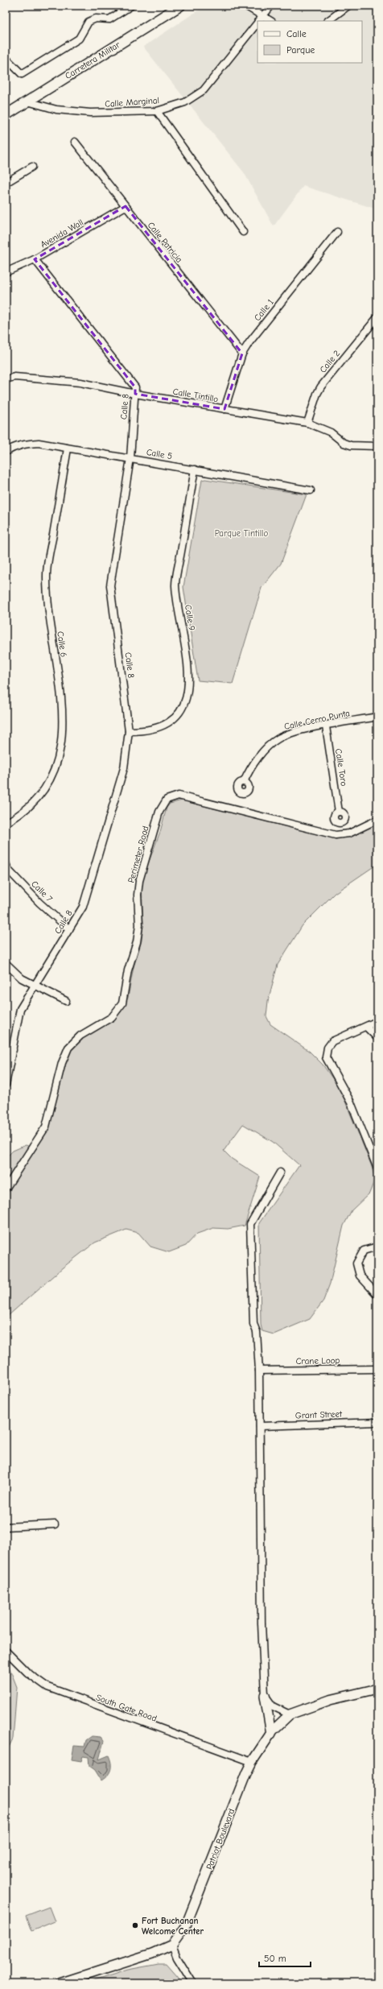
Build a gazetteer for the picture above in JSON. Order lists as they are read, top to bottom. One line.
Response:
{"streets":{"main road":["Carretera Militar"],"street":["Calle Marginal","Avenida Wall","Calle Patricia","Calle 1","Calle 2","Calle Tintillo","Calle 8","Calle 5","Calle 9","Calle 6","Calle Cerro Punta","Calle Toro","Perimeter Road","Calle 7","Crane Loop","Grant Street","South Gate Road","Patriot Boulevard"]},"crossings":[["Carretera Militar","Calle Marginal"],["Avenida Wall","Calle Patricia"],["Avenida Wall","Calle 8"],["Calle Patricia","Calle 1"],["Calle 1","Calle Tintillo"],["Calle 2","Calle Tintillo"],["Calle Tintillo","Calle 8"],["Calle 8","Calle 5"],["Calle 8","Calle 9"],["Calle 8","Calle 7"],["Calle 5","Calle 9"],["Calle 5","Calle 6"],["Calle Cerro Punta","Calle Toro"],["South Gate Road","Patriot Boulevard"]],"parks":["Parque Tintillo"],"places":["Fort Buchanan Welcome Center"],"legend":["Calle","Parque"],"scale_bar":"50 m"}
